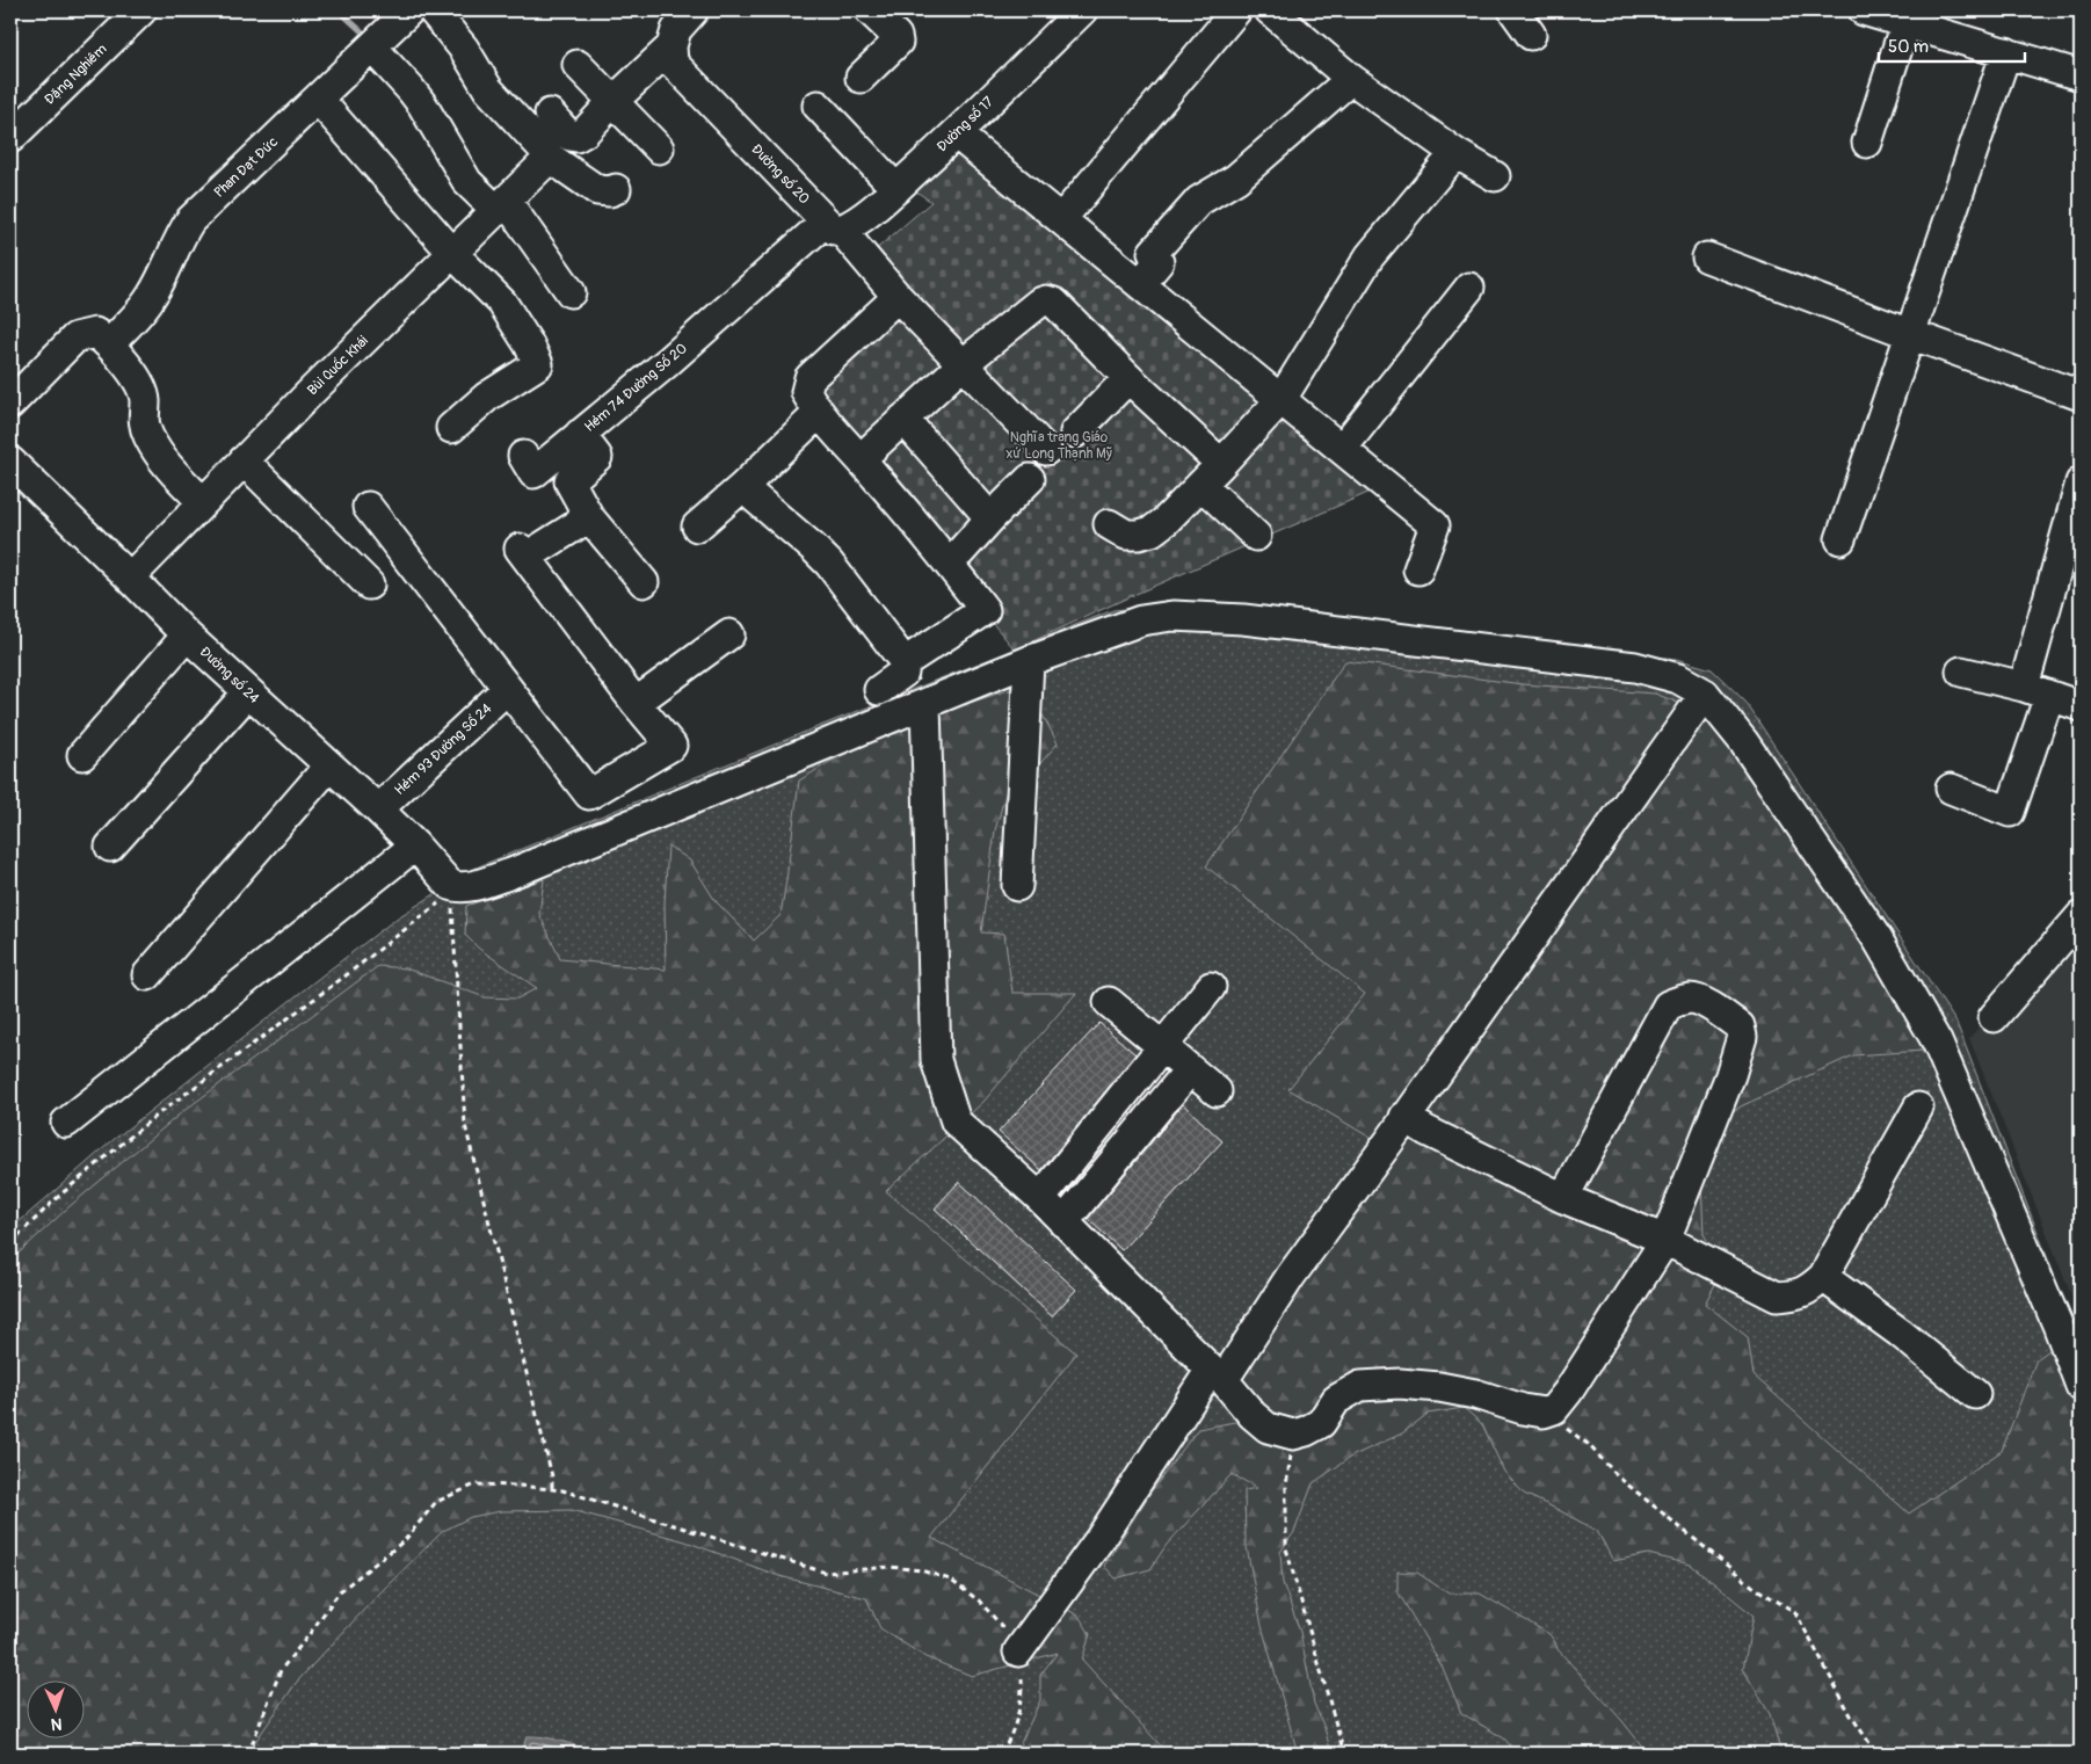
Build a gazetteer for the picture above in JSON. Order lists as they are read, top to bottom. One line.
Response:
{"streets":{"street":["Đặng Nghiêm","Đường số 17","Phan Đạt Đức","Đường số 20","Bùi Quốc Khái","Hẻm 74 Đường Số 20","Đường số 24","Hẻm 93 Đường Số 24"]},"crossings":[["Đường số 17","Đường số 20"],["Đường số 17","Hẻm 74 Đường Số 20"],["Đường số 20","Hẻm 74 Đường Số 20"],["Bùi Quốc Khái","Đường số 24"],["Đường số 24","Hẻm 93 Đường Số 24"]],"parks":["Nghĩa trang Giáo xứ Long Thạnh Mỹ"],"scale_bar":"50 m","north":"bottom"}
